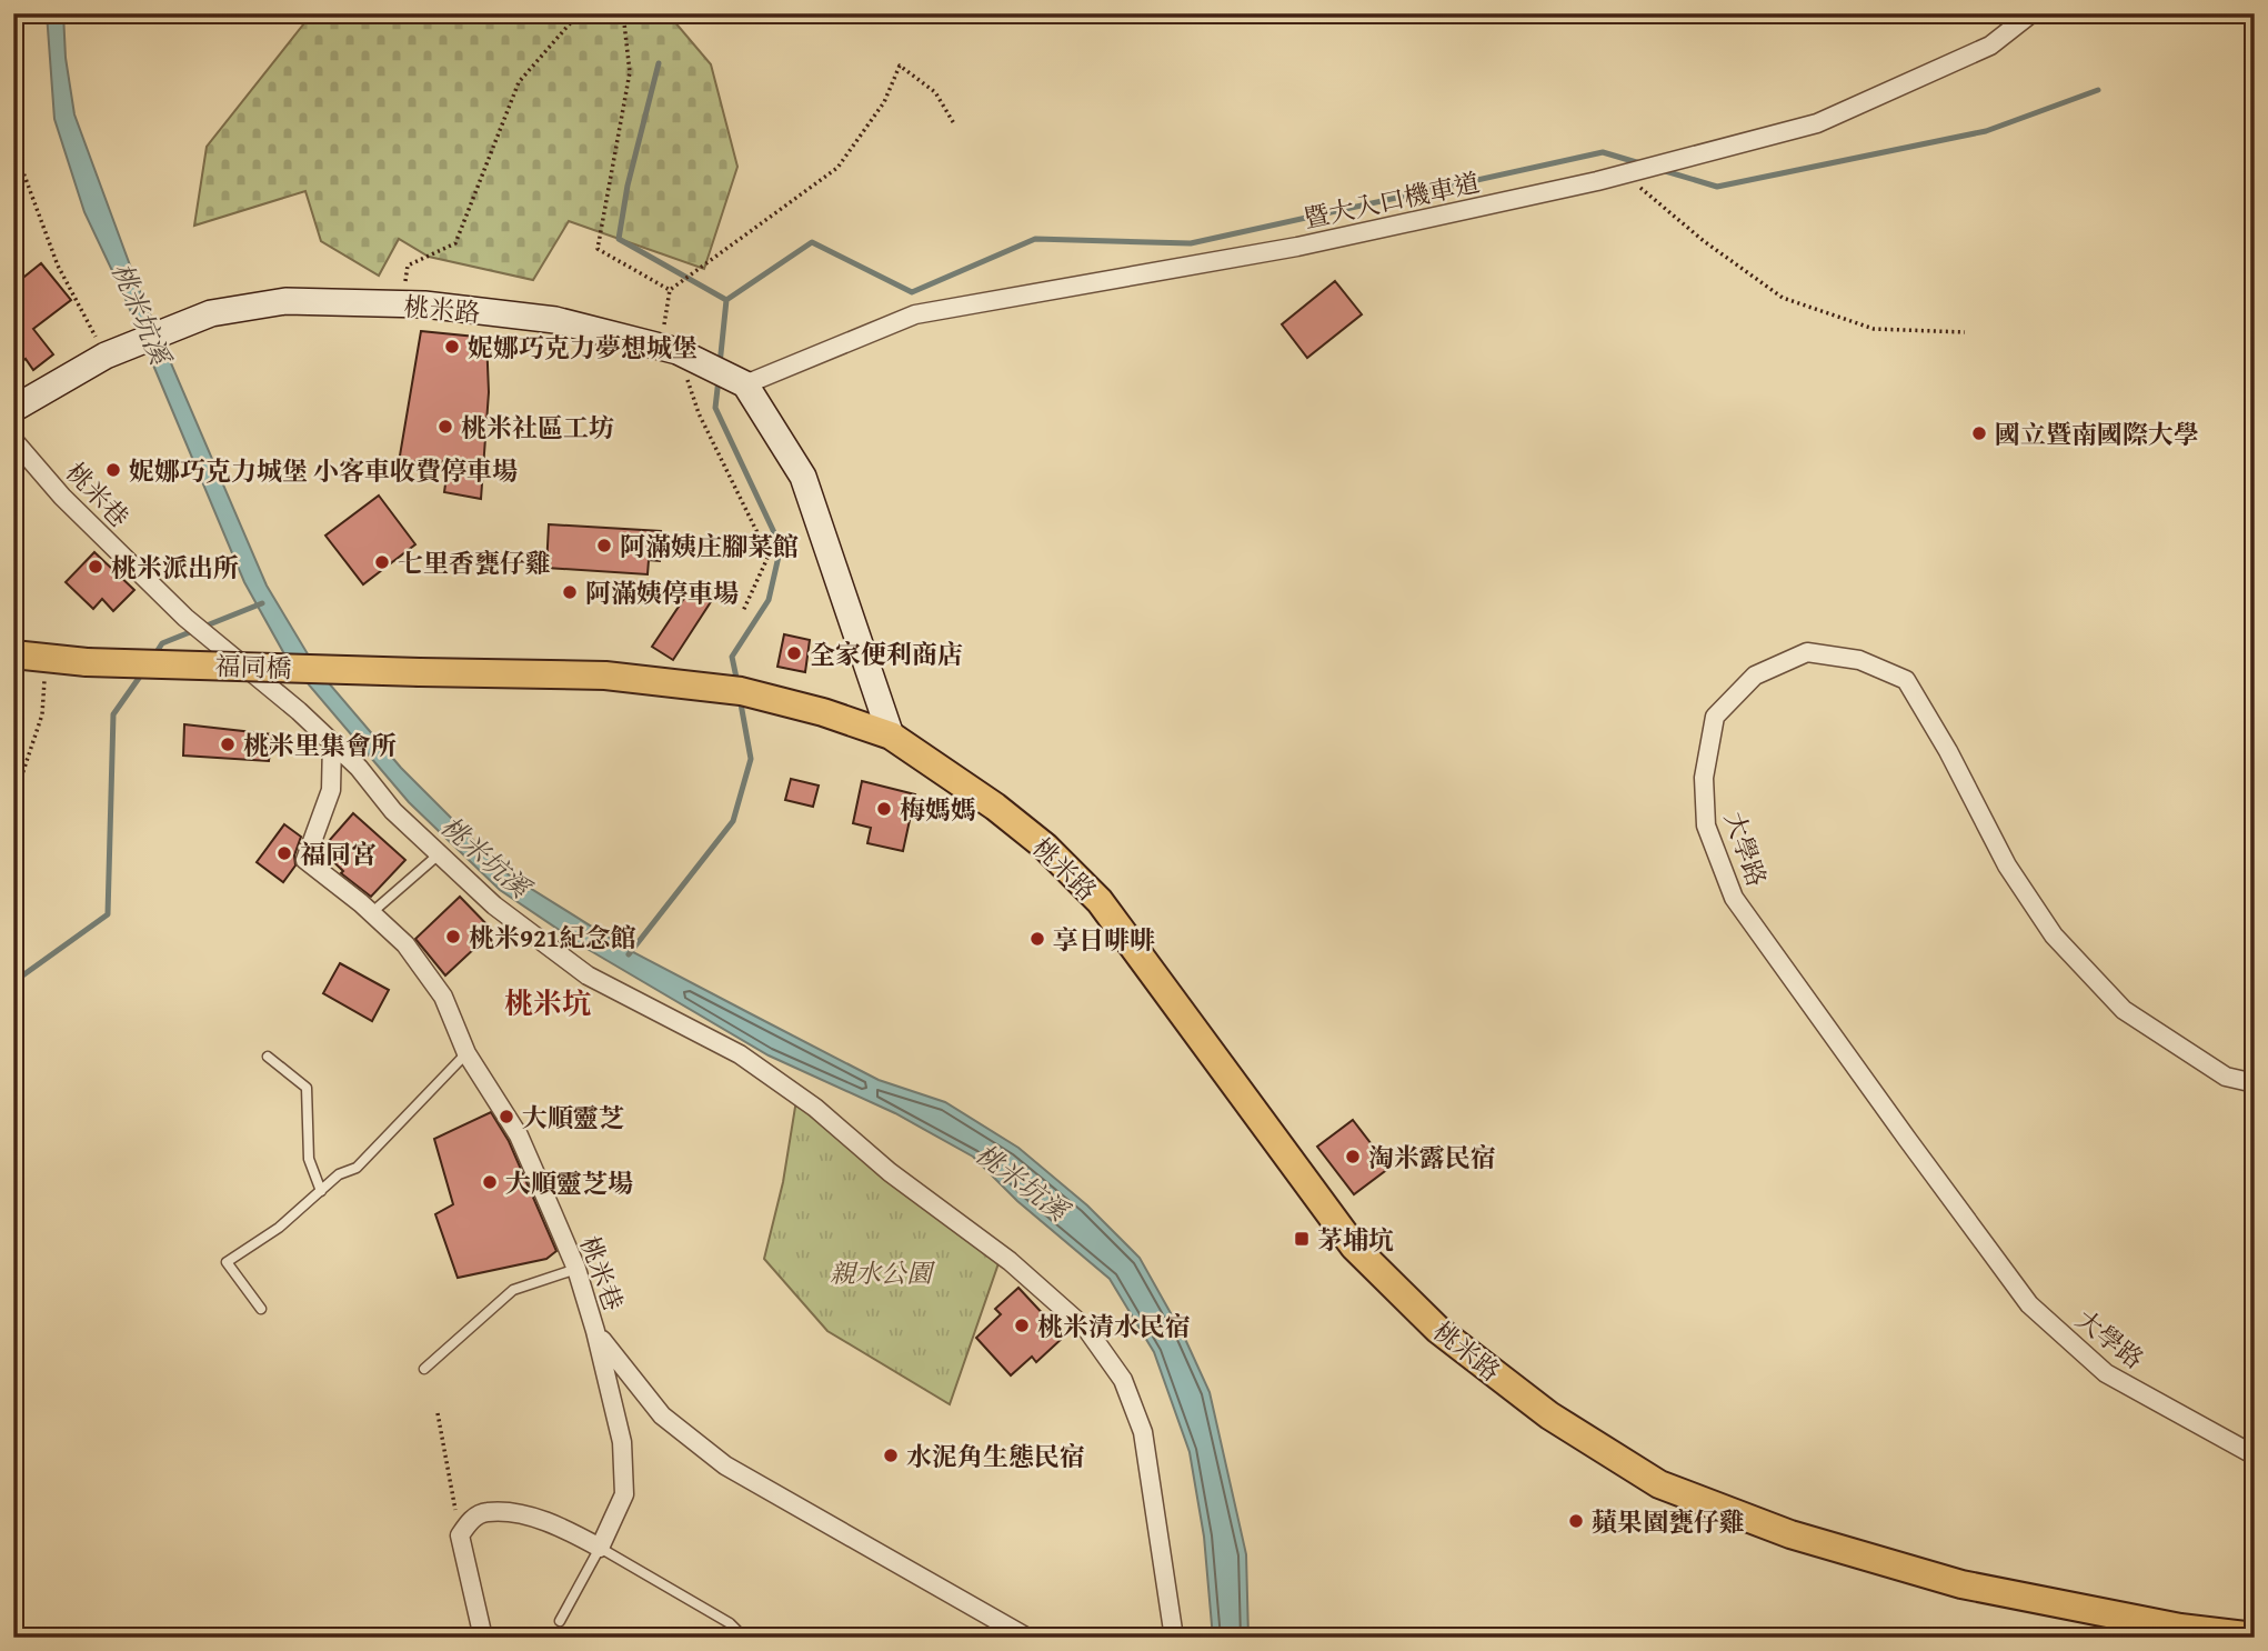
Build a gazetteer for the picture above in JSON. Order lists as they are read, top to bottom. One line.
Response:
{"streets":{"main road":["桃米路","福同橋"],"street":["暨大入口機車道","桃米巷","大學路"]},"crossings":[["暨大入口機車道","桃米路"],["桃米路","福同橋"]],"districts":["桃米坑"],"water":["桃米坑溪"],"parks":["親水公園"],"places":{"other":["妮娜巧克力夢想城堡","桃米社區工坊","國立暨南國際大學","妮娜巧克力城堡 小客車收費停車場","阿滿姨庄腳菜館","七里香甕仔雞","桃米派出所","阿滿姨停車場","全家便利商店","桃米里集會所","梅媽媽","福同宮","桃米921紀念館","享日啡啡","大順靈芝","淘米露民宿","大順靈芝場","桃米清水民宿","水泥角生態民宿","蘋果園甕仔雞"],"transit":["茅埔坑"]}}
